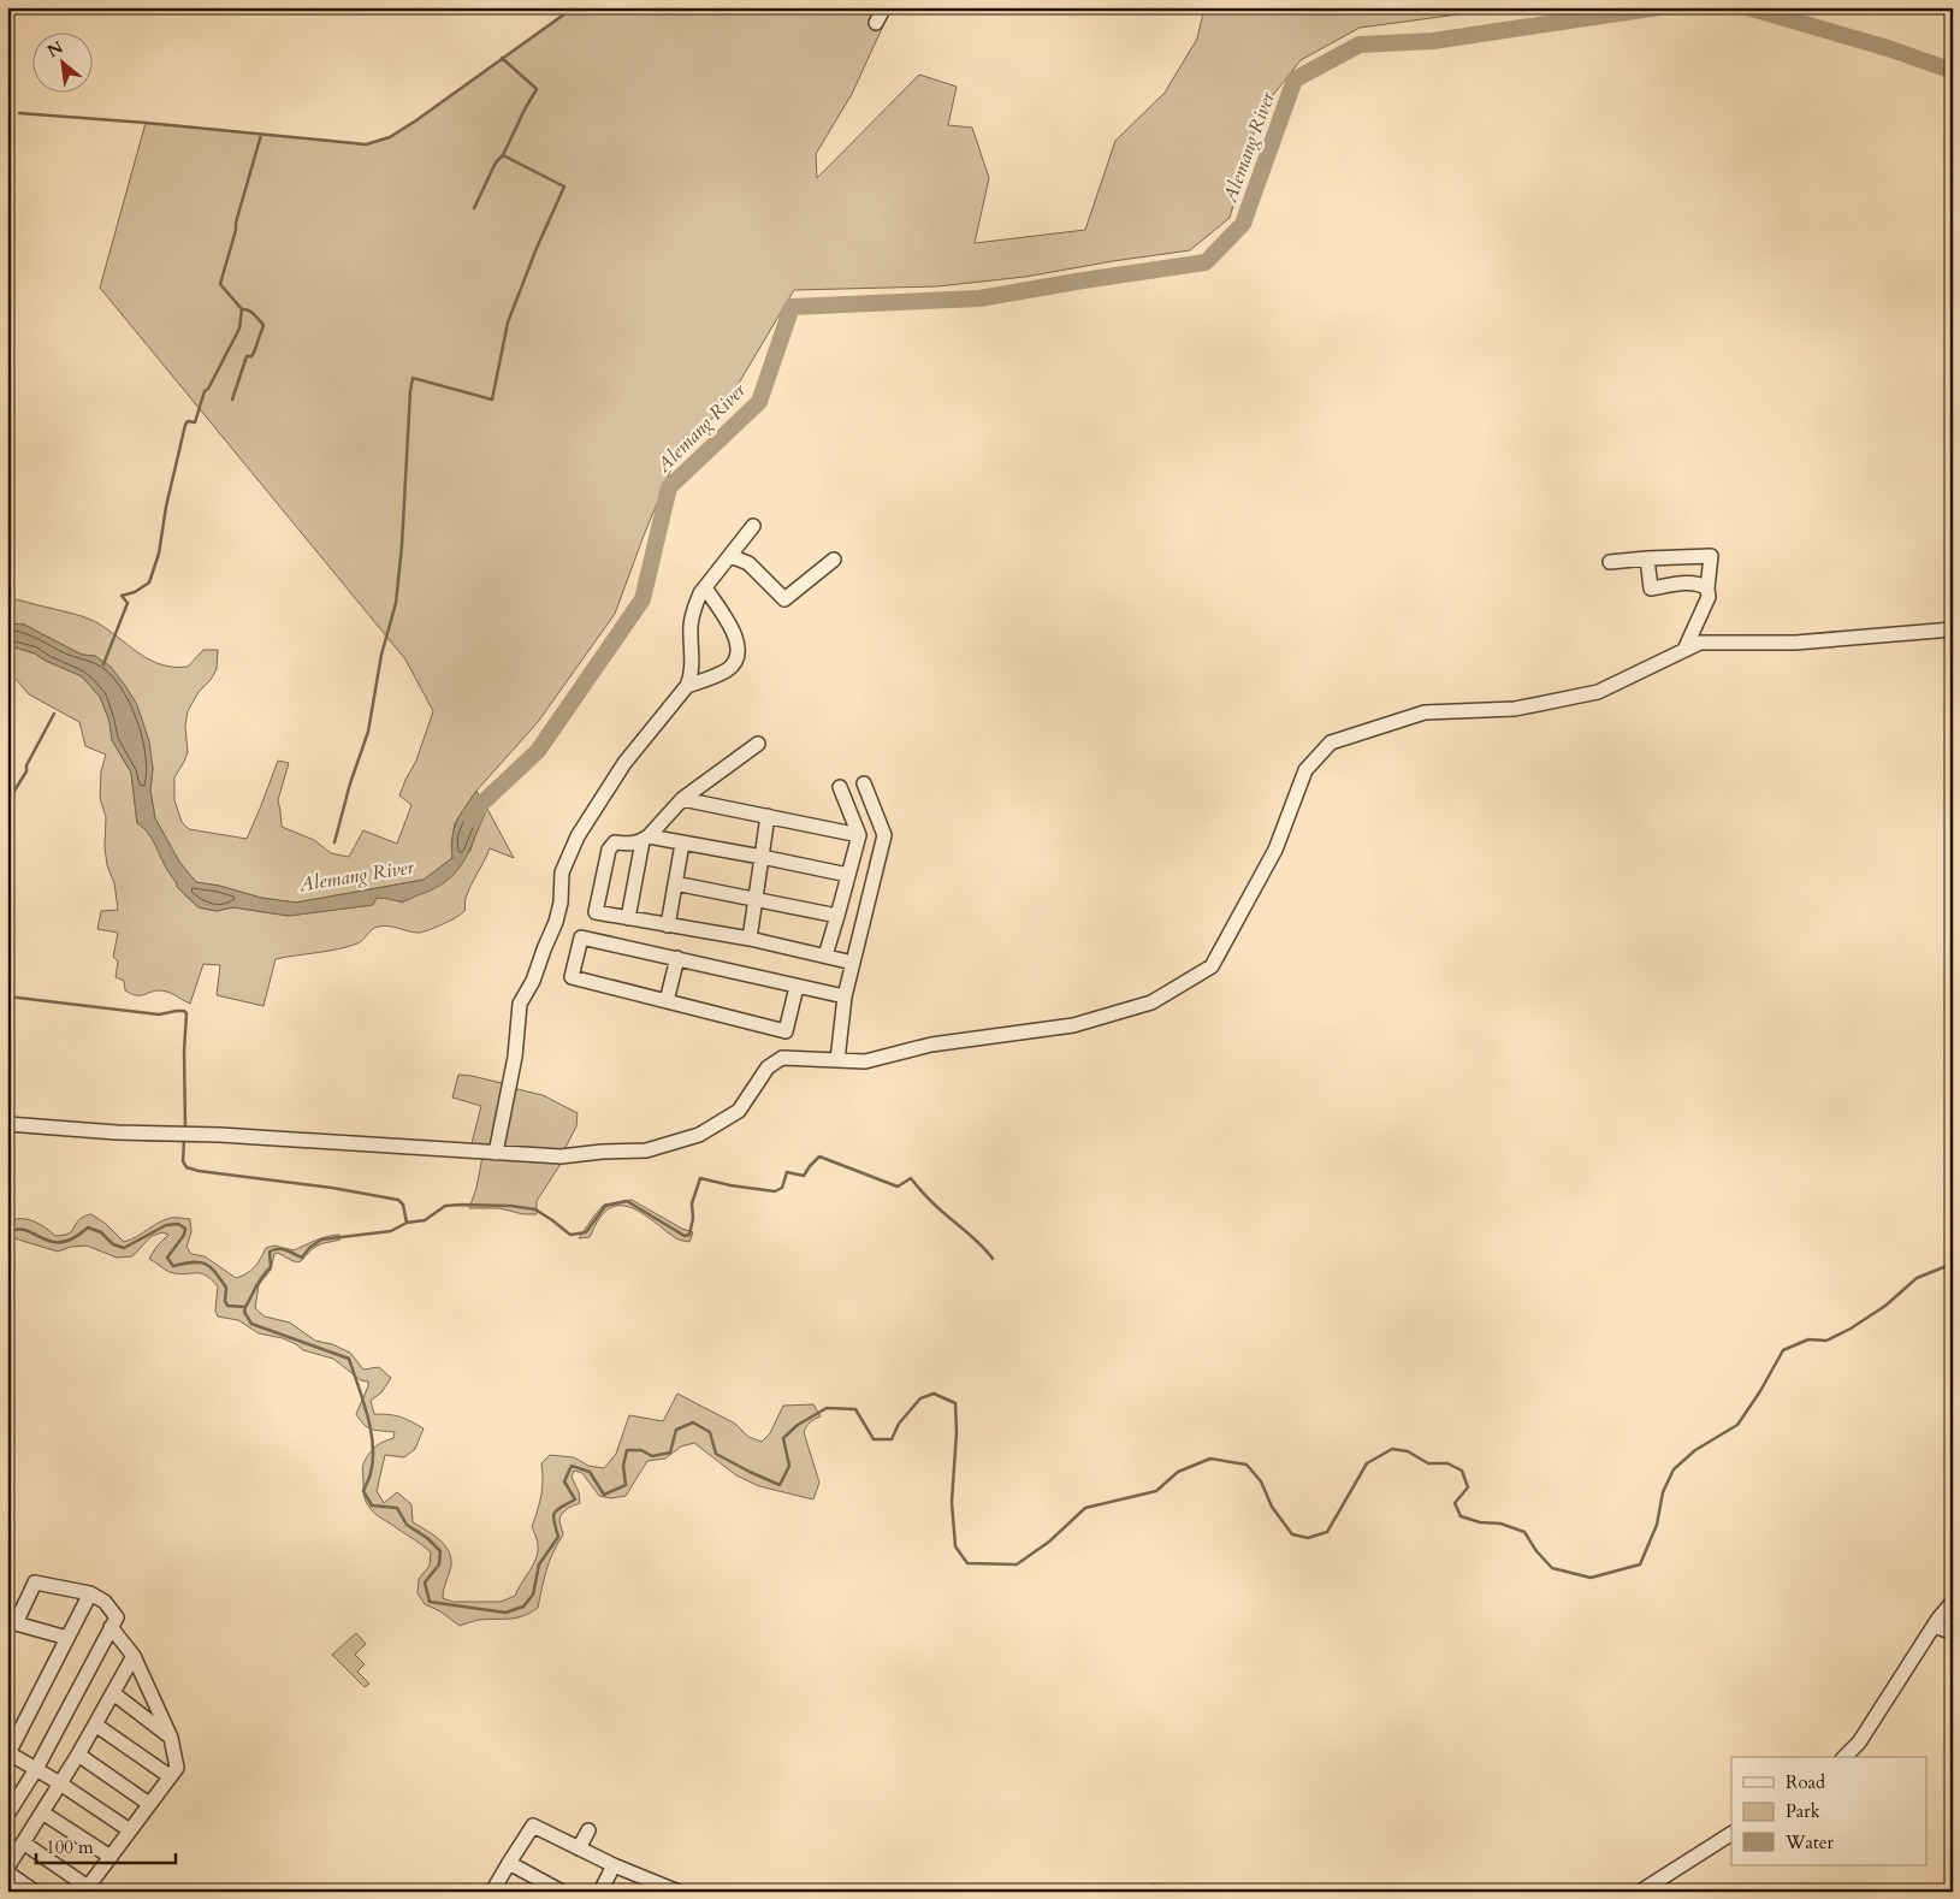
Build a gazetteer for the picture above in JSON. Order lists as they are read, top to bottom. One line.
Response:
{"water":["Alemang River"],"legend":["Road","Park","Water"],"scale_bar":"100 m","north":"top left"}
